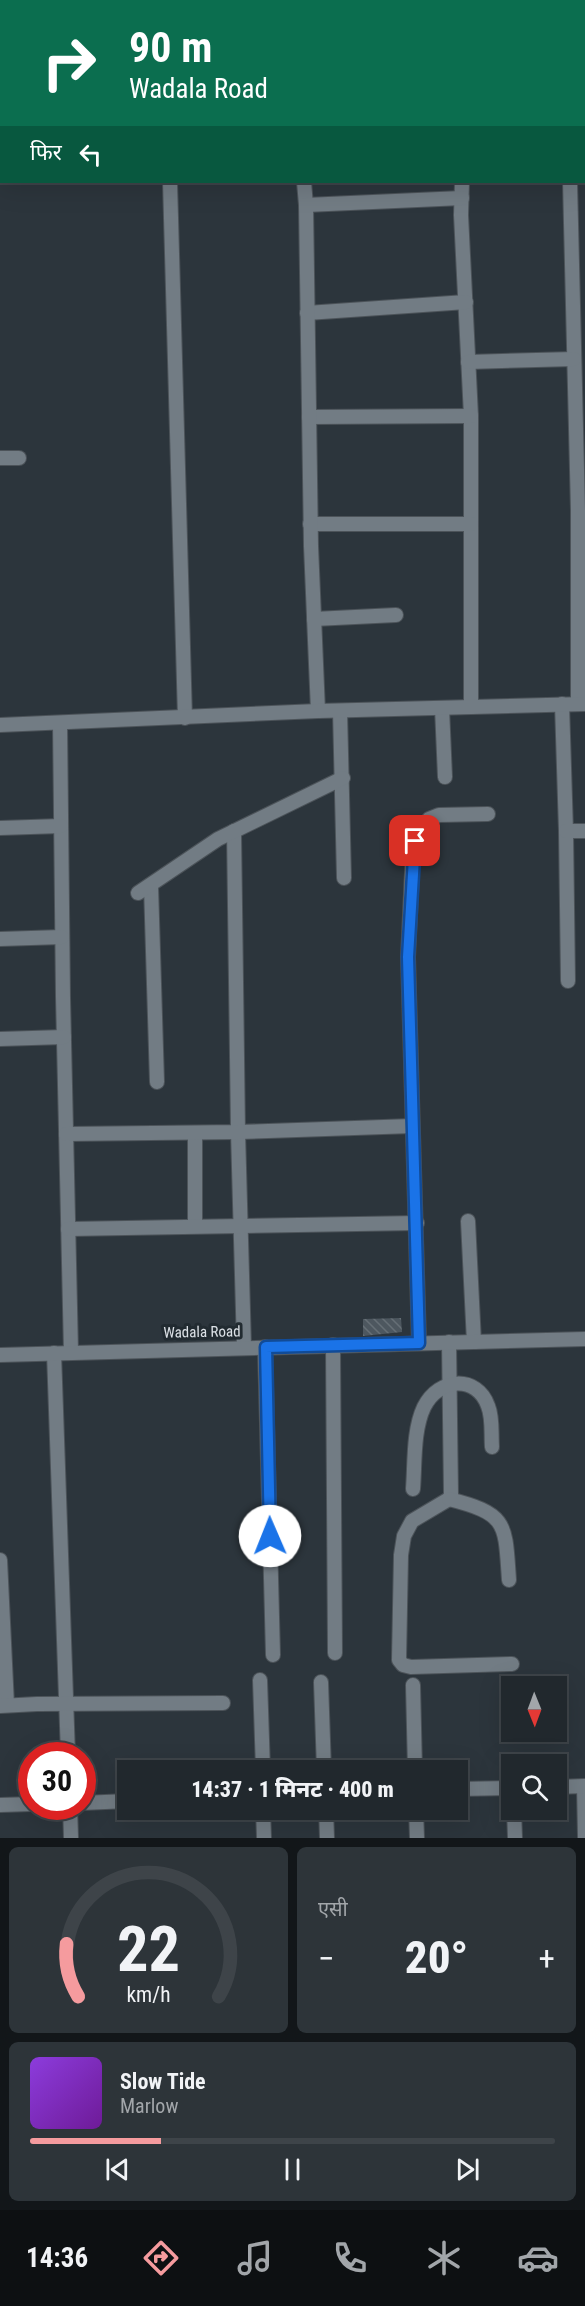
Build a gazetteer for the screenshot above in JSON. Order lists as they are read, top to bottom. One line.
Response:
{"streets":{"street":["Wadala Road"]},"north":"bottom","page":{"turn":["90 m","Wadala Road"],"then":"फिर","limit":"30","trip":"14:37 · 1 मिनट · 400 m","tile":"एसी","heat":["−","20°","+"],"song":["Slow Tide","Marlow"],"tabs":"14:36","gauge":["22","km/h"]}}
